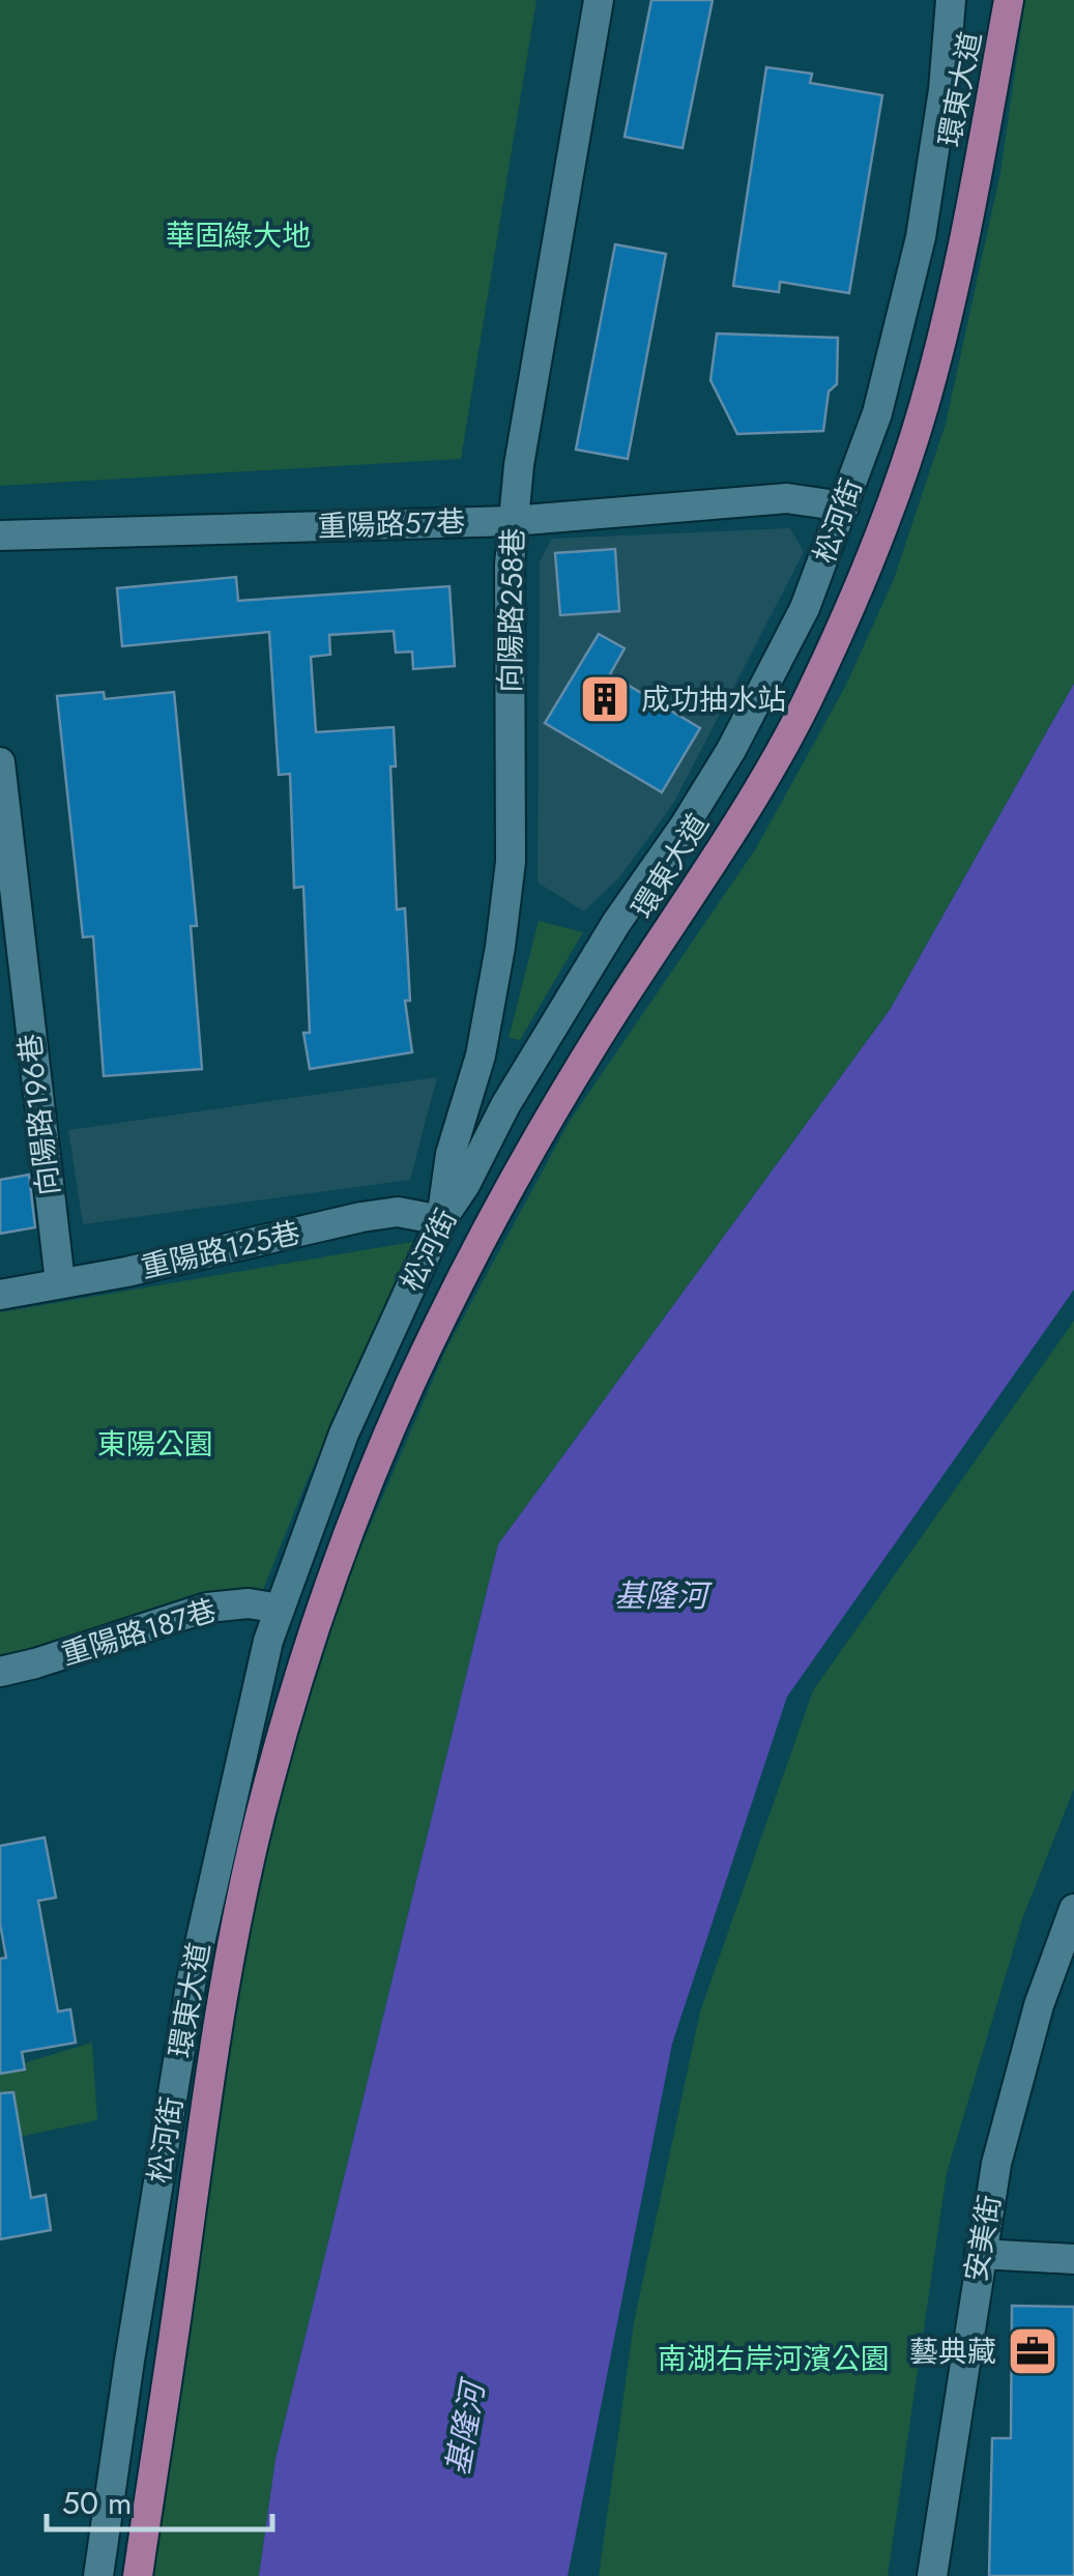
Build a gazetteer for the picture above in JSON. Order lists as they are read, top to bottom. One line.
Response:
{"streets":{"highway":["環東大道"],"street":["松河街","重陽路57巷","向陽路258巷","向陽路196巷","重陽路125巷","重陽路187巷","安美街"]},"crossings":[["松河街","重陽路57巷"],["松河街","向陽路258巷"],["松河街","重陽路125巷"],["松河街","重陽路187巷"],["重陽路57巷","向陽路258巷"],["向陽路258巷","重陽路125巷"],["向陽路196巷","重陽路125巷"]],"water":["基隆河"],"parks":["華固綠大地","東陽公園","南湖右岸河濱公園"],"places":{"building":["成功抽水站"],"office":["藝典藏"]},"scale_bar":"50 m"}
